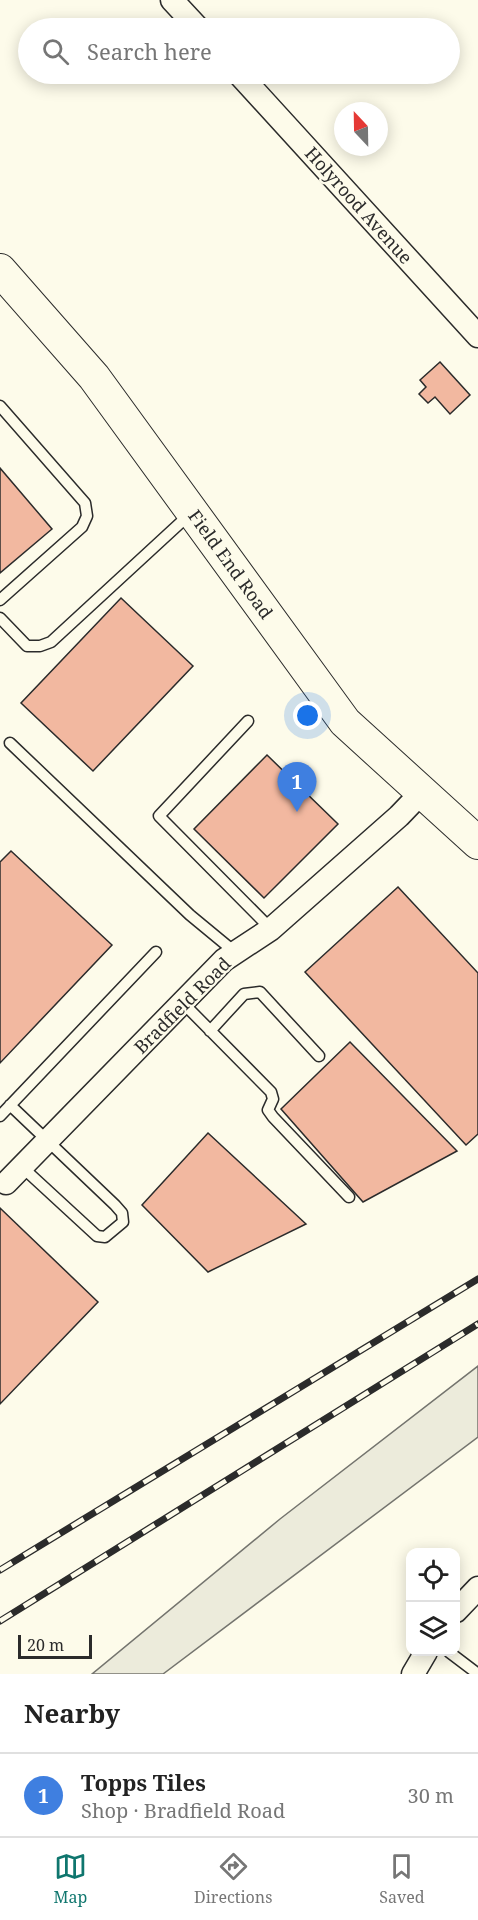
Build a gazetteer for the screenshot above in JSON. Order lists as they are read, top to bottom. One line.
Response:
{"streets":{"street":["Holyrood Avenue","Field End Road","Bradfield Road"]},"crossings":[["Field End Road","Bradfield Road"]],"scale_bar":"20 m","north":"top","page":{"search":"Search here","pins":"1","scale":"20 m","heading":"Nearby","list":[{"mark":"1","name":"Topps Tiles","note":"Shop · Bradfield Road","value":"30 m"}],"nav":["Map","Directions","Saved"]}}
